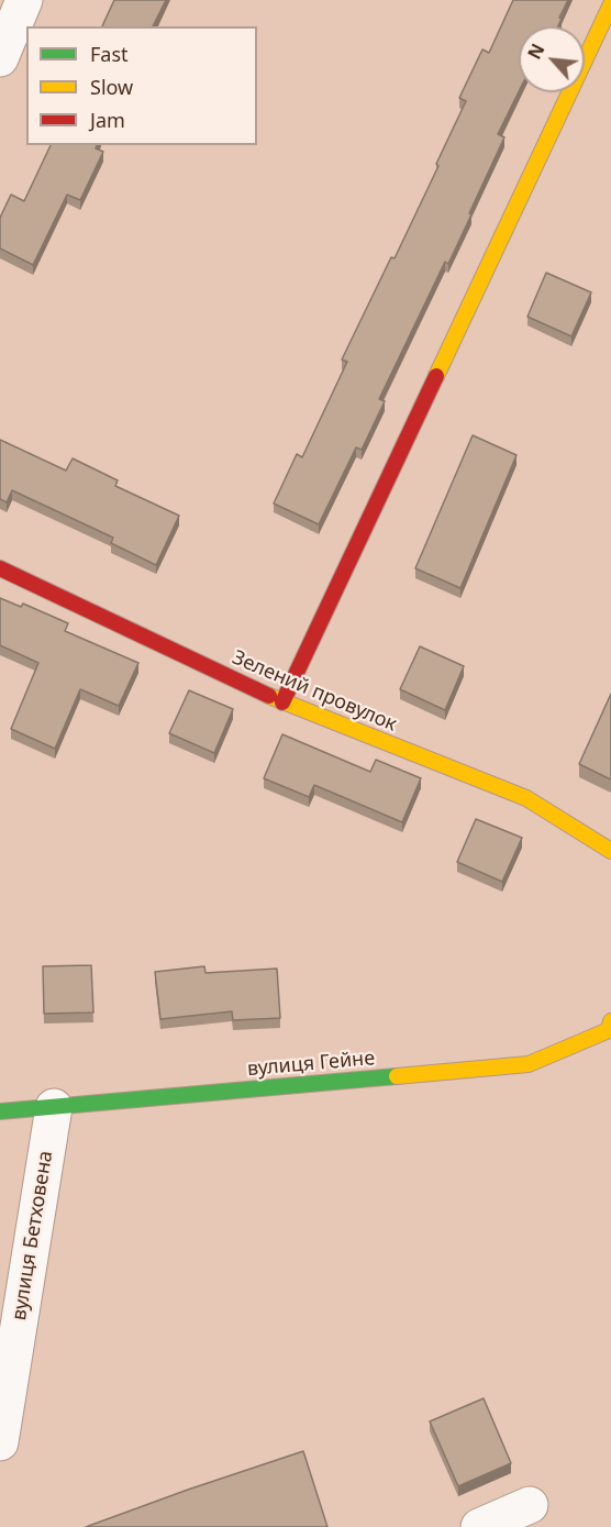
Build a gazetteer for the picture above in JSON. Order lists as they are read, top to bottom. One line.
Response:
{"streets":{"street":["Зелений провулок","вулиця Гейне","вулиця Бетховена"]},"crossings":[["вулиця Гейне","вулиця Бетховена"]],"legend":["Fast","Slow","Jam"],"north":"top left"}
